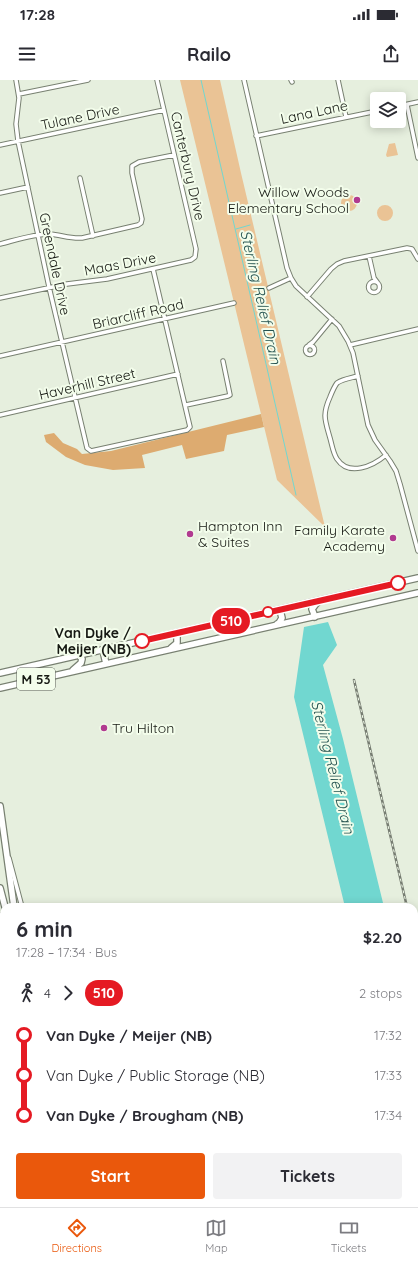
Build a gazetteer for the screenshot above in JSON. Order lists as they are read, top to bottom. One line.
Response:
{"streets":{"main road":["M 53"],"street":["Lana Lane","Tulane Drive","Canterbury Drive","Greendale Drive","Maas Drive","Briarcliff Road","Haverhill Street"]},"crossings":[["Tulane Drive","Canterbury Drive"],["Tulane Drive","Greendale Drive"],["Canterbury Drive","Maas Drive"],["Greendale Drive","Maas Drive"],["Greendale Drive","Briarcliff Road"],["Greendale Drive","Haverhill Street"]],"water":["Sterling Relief Drain"],"places":["Willow Woods Elementary School","Hampton Inn & Suites","Family Karate Academy","Van Dyke / Meijer (NB)","Tru Hilton"],"lines":["bus line 510"],"page":{"status":"17:28","header":"Railo","on_map":"510","heading":["6 min","17:28 – 17:34 · Bus","$2.20"],"legs":["4","510","2 stops"],"list":[{"name":"Van Dyke / Meijer (NB)","value":"17:32"},{"name":"Van Dyke / Public Storage (NB)","value":"17:33"},{"name":"Van Dyke / Brougham (NB)","value":"17:34"}],"buttons":["Start","Tickets"],"tabs":["Directions","Map","Tickets"]}}
